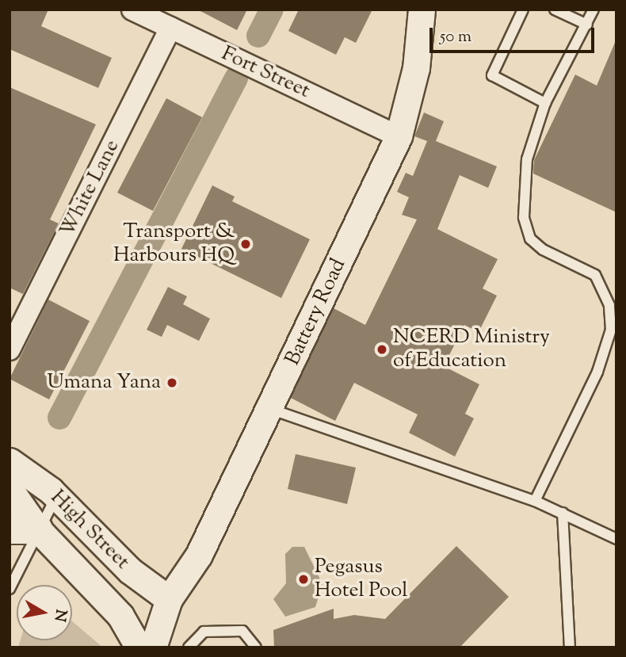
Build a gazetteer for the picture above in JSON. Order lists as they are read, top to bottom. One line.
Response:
{"streets":{"street":["Fort Street","White Lane","Battery Road","High Street"]},"crossings":[["Fort Street","White Lane"],["Fort Street","Battery Road"],["Battery Road","High Street"]],"places":["Transport & Harbours HQ","NCERD Ministry of Education","Umana Yana","Pegasus Hotel Pool"],"scale_bar":"50 m","north":"right"}
